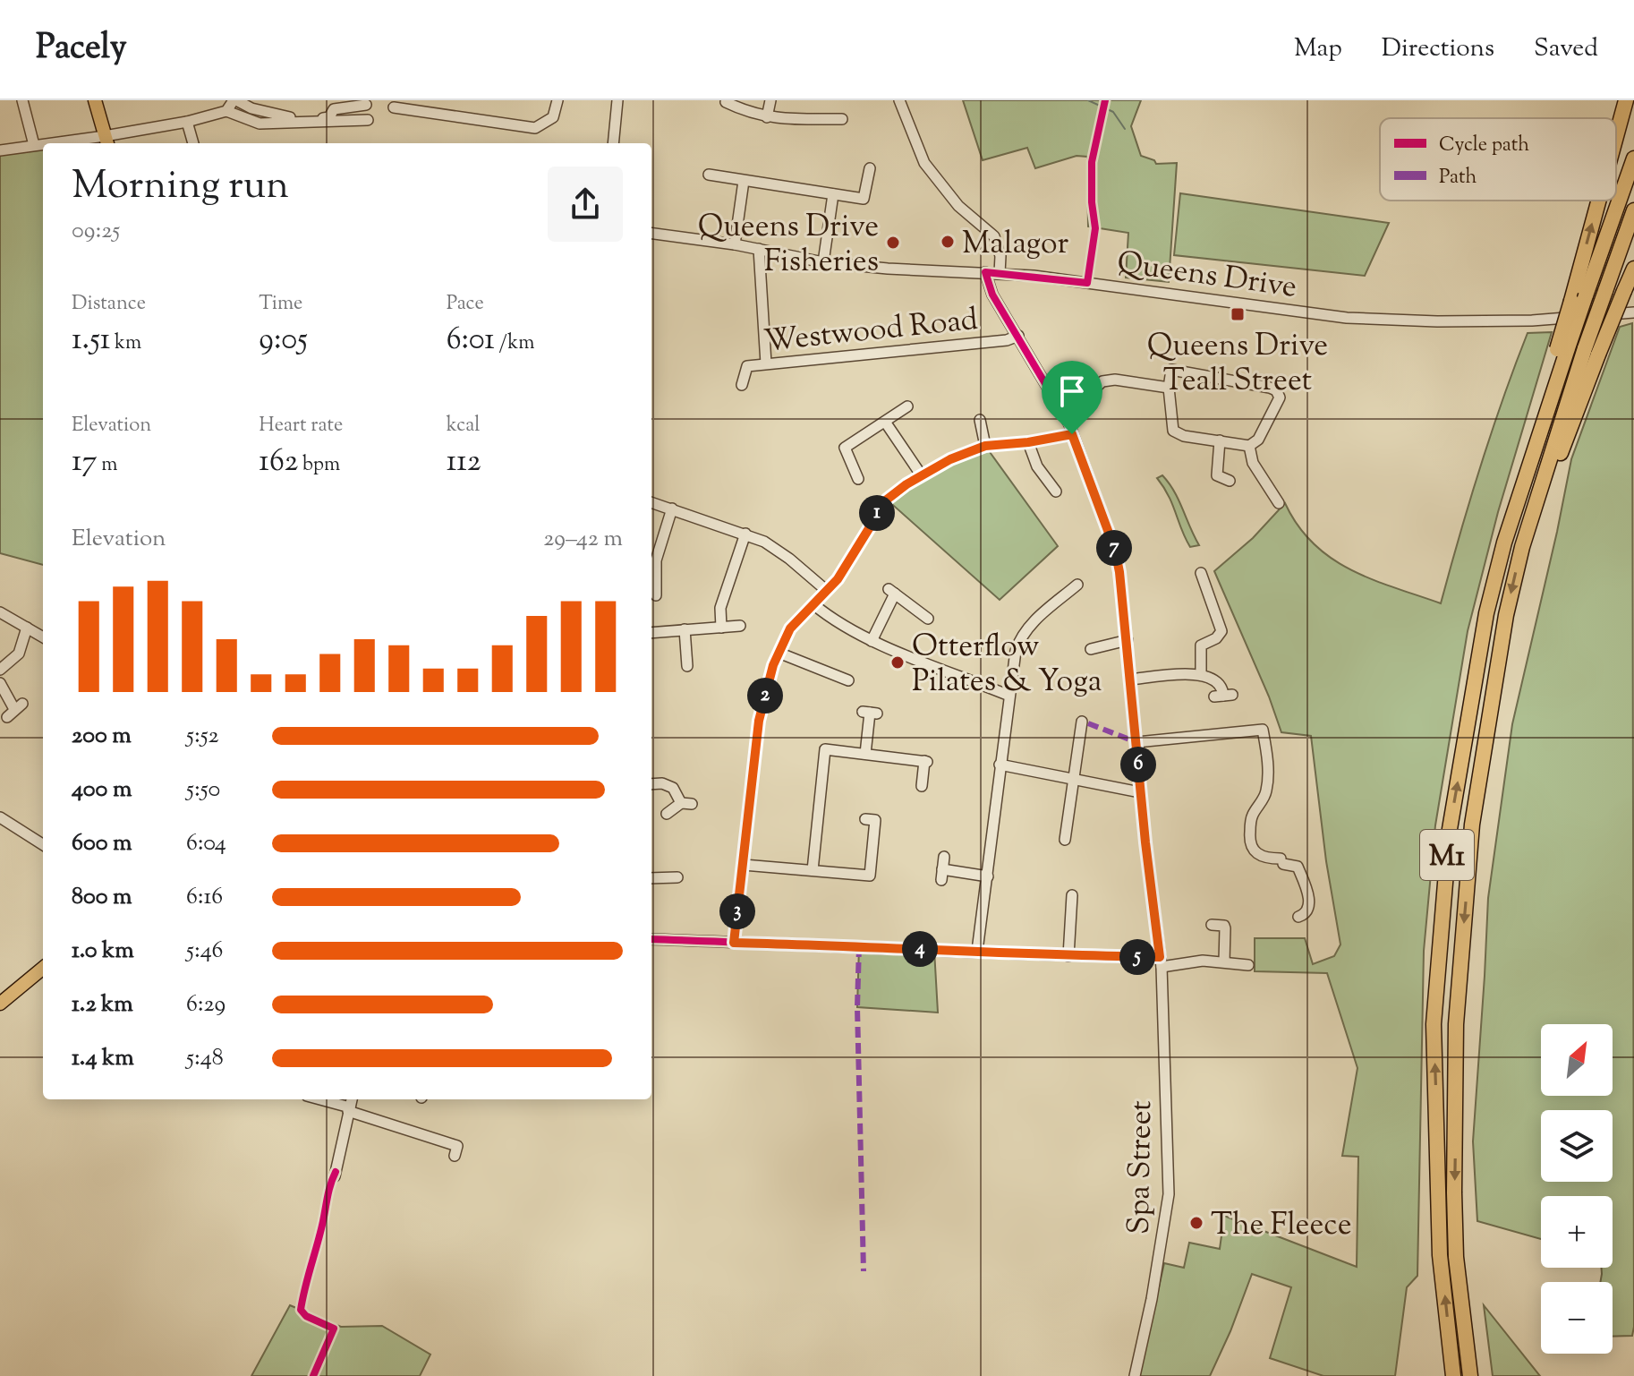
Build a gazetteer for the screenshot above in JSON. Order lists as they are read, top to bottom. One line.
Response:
{"streets":{"highway":["M1"],"street":["Queens Drive","Westwood Road","Spa Street"]},"crossings":[["Queens Drive","Spa Street"],["Westwood Road","Spa Street"]],"places":{"other":["Malagor","Queens Drive Fisheries","Otterflow Pilates & Yoga","The Fleece"],"transit":["Queens Drive Teall Street"]},"legend":["Cycle path","Path"],"north":"top right","page":{"header":"Pacely","nav":["Map","Directions","Saved"],"heading":["Morning run","09:25"],"stats":[["Distance","1.51 km"],["Time","9:05"],["Pace","6:01 /km"],["Elevation","17 m"],["Heart rate","162 bpm"],["kcal","112"]],"pins":["1","7","2","6","3","4","5"],"chart":["Elevation","29–42 m"],"list":[{"name":"200 m","note":"5:52"},{"name":"400 m","note":"5:50"},{"name":"600 m","note":"6:04"},{"name":"800 m","note":"6:16"},{"name":"1.0 km","note":"5:46"},{"name":"1.2 km","note":"6:29"},{"name":"1.4 km","note":"5:48"}],"map_buttons":["+","−"]}}
